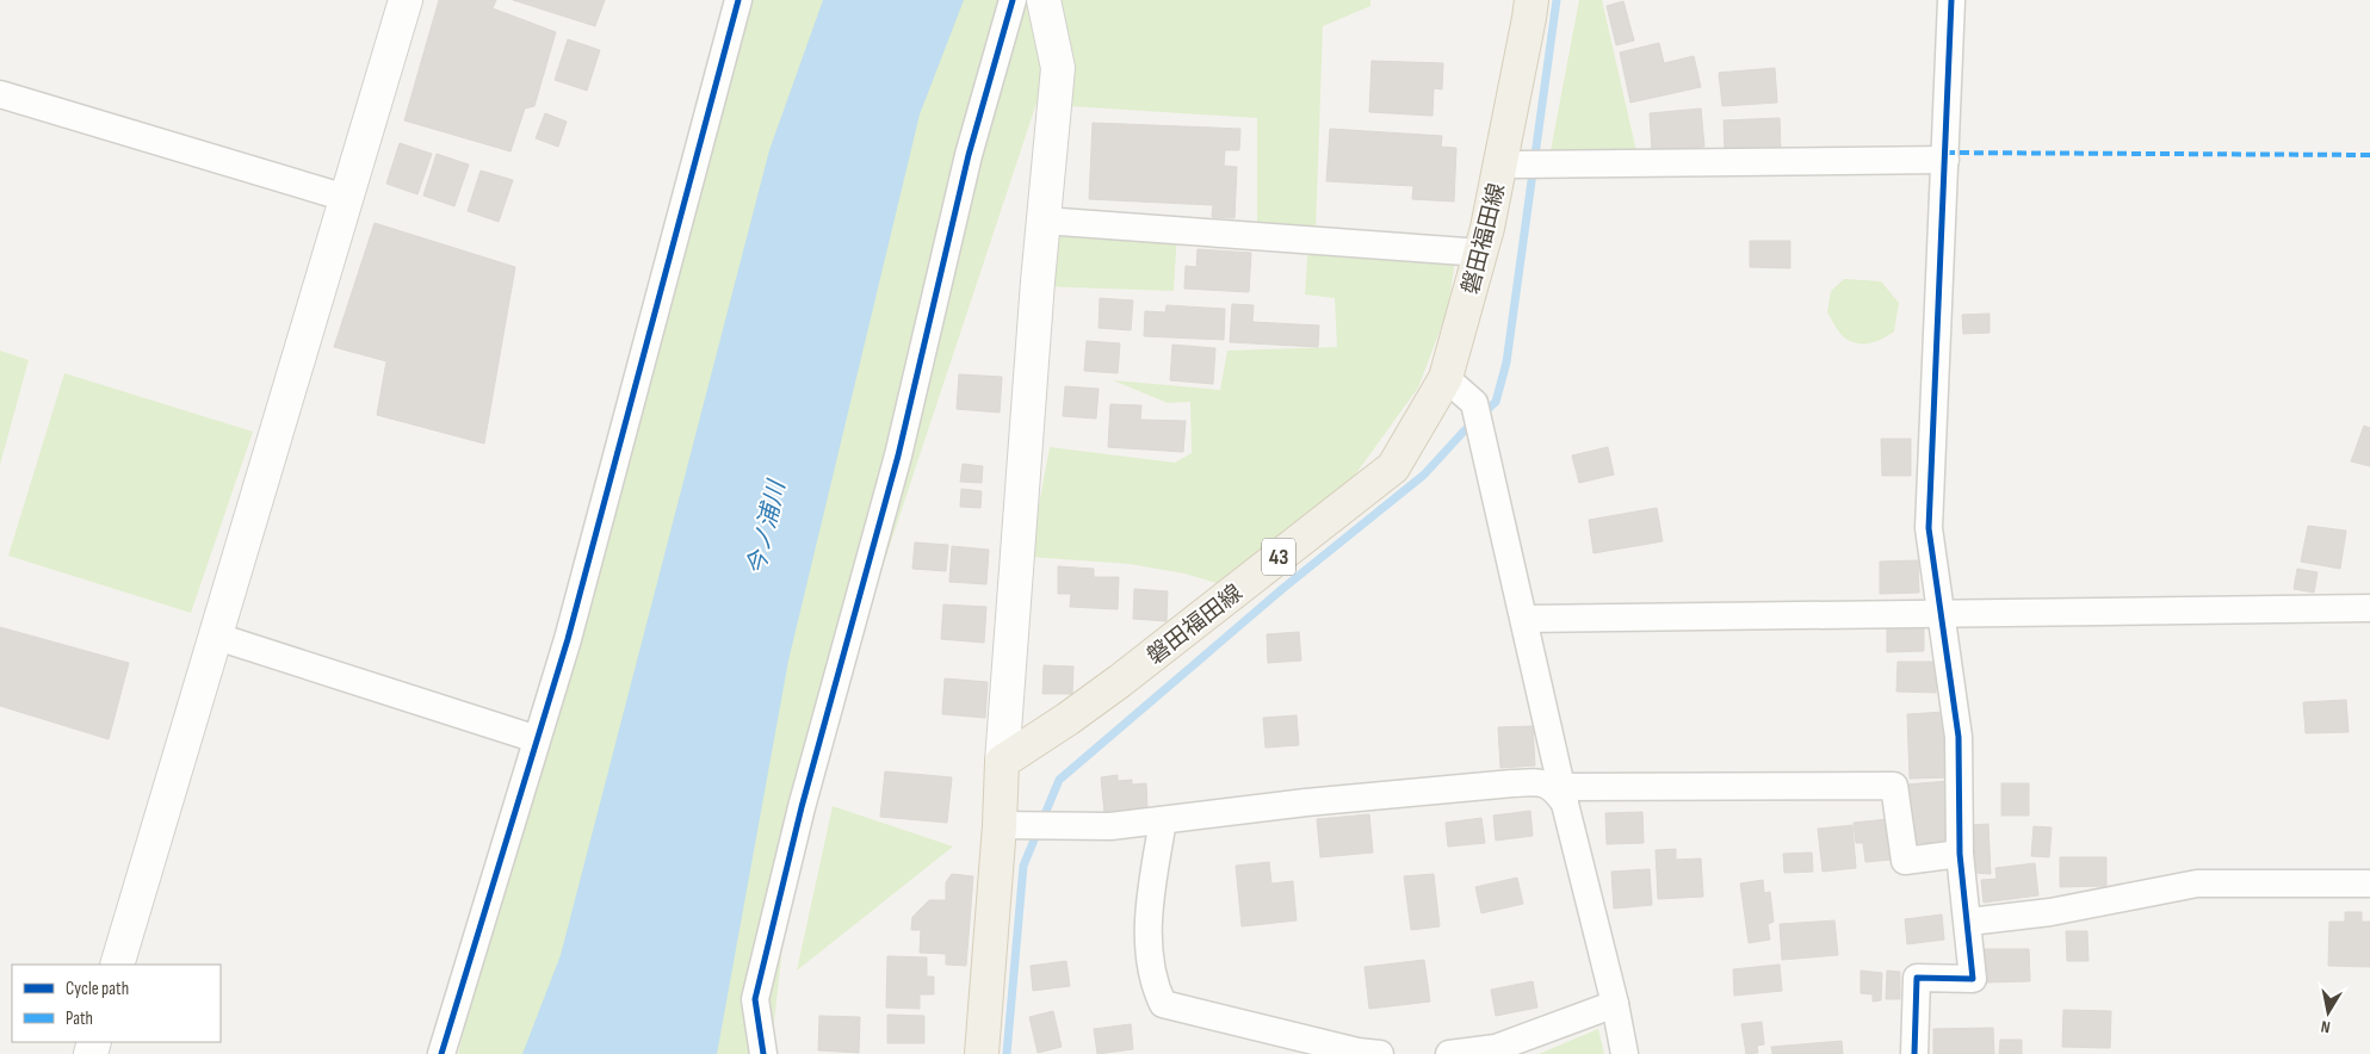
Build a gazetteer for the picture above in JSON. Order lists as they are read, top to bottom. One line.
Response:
{"streets":{"main road":["磐田福田線","43"]},"water":["今ノ浦川"],"legend":["Cycle path","Path"],"north":"bottom"}
